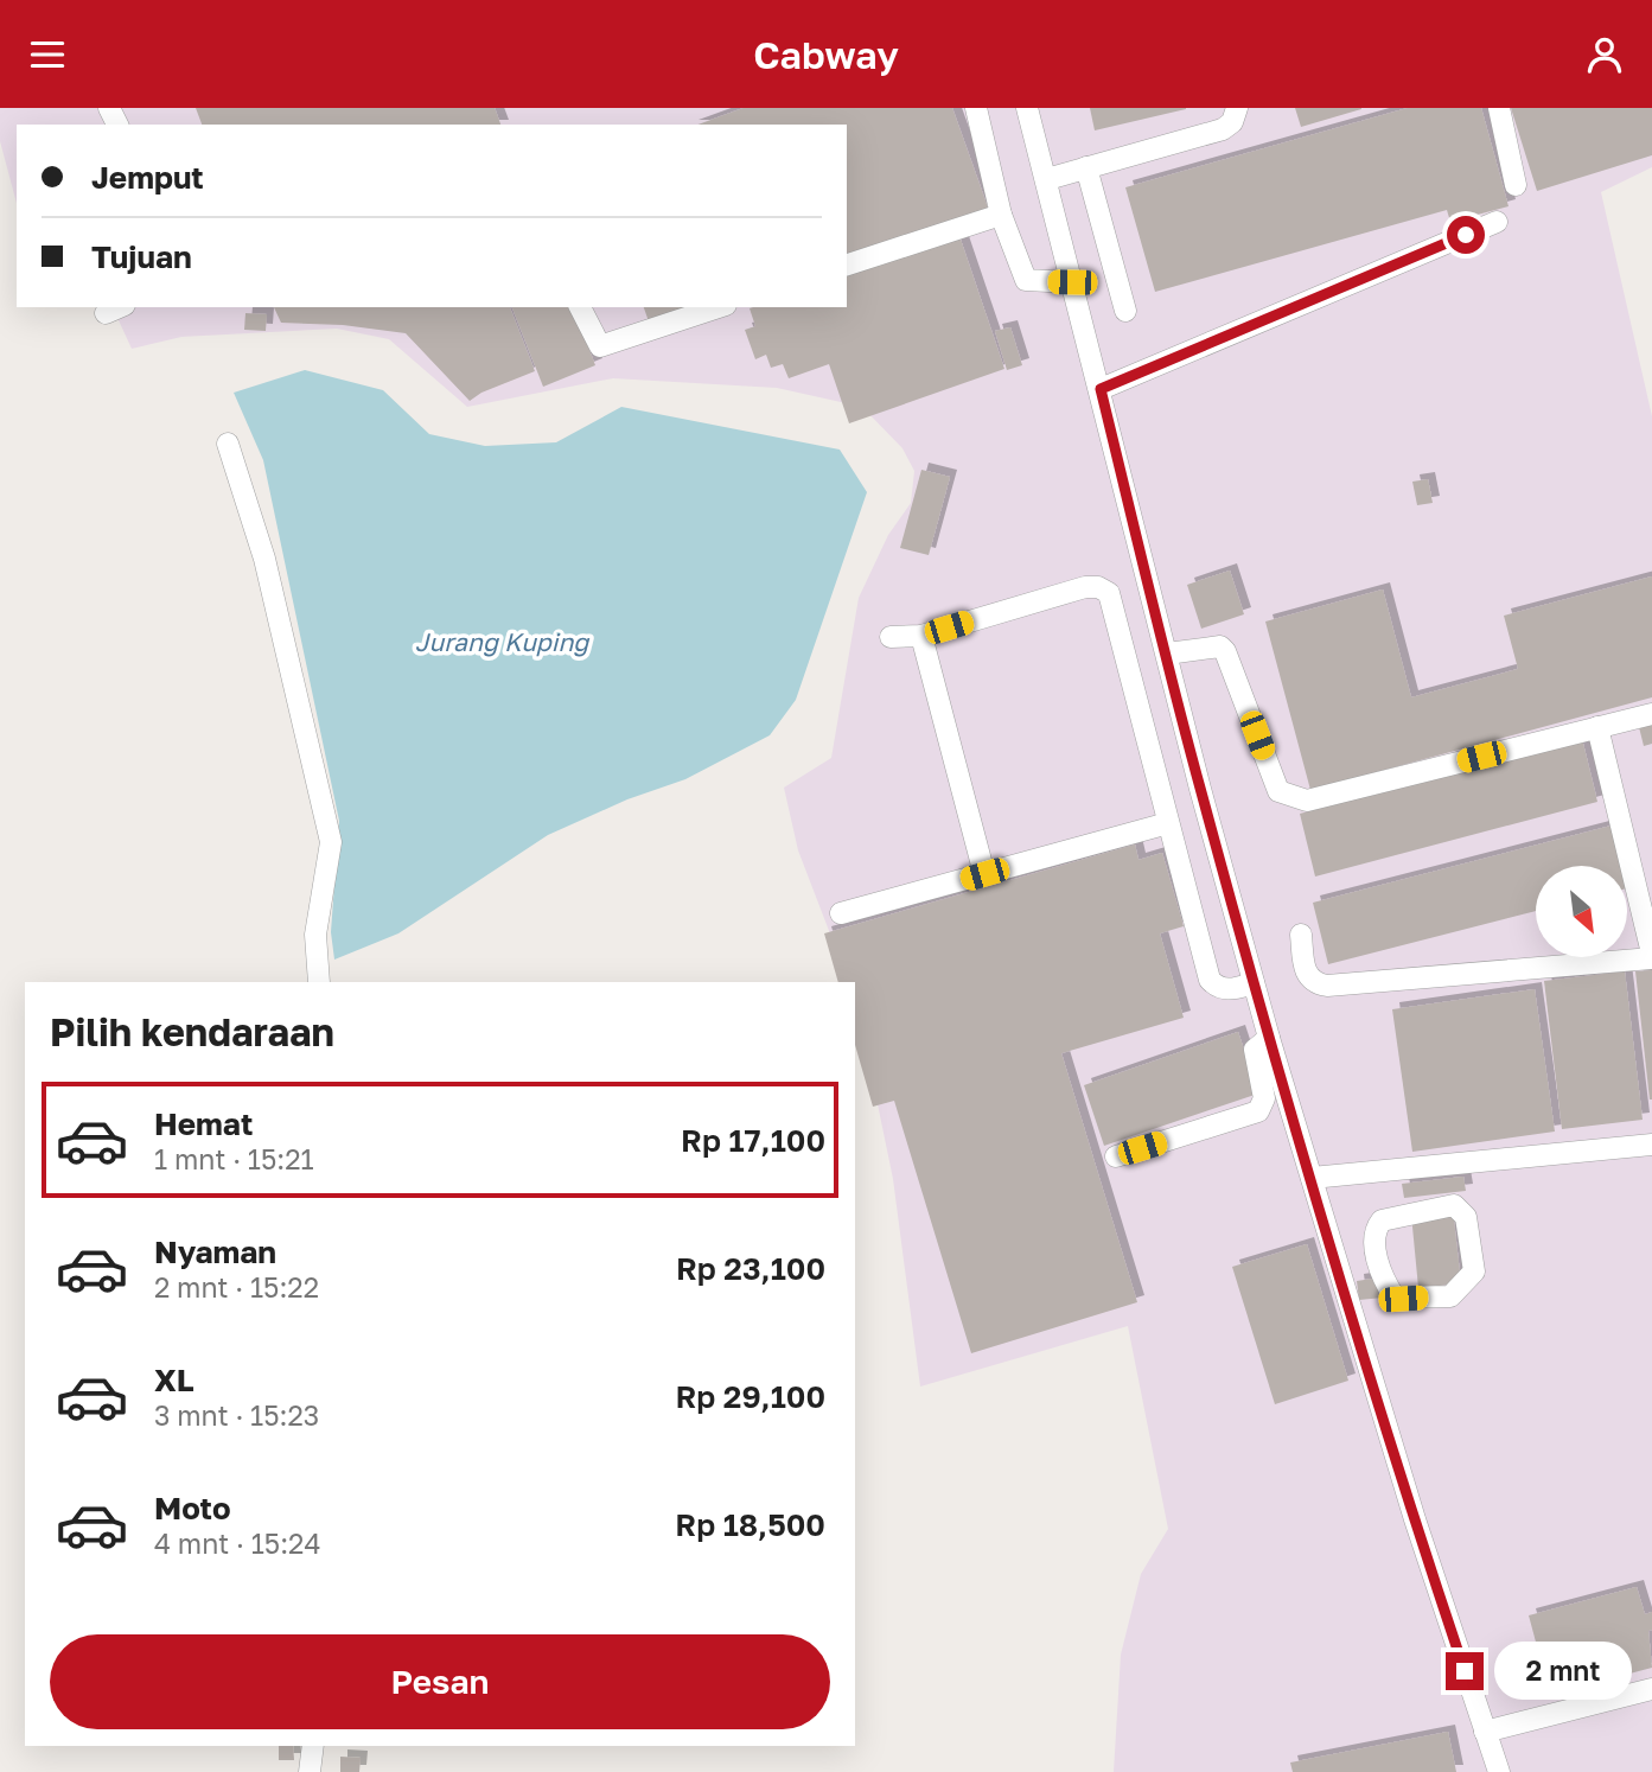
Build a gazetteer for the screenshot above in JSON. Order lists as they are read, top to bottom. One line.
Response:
{"water":["Jurang Kuping"],"north":"bottom right","page":{"header":"Cabway","banner":["Jemput","Tujuan"],"heading":"Pilih kendaraan","list":[{"name":"Hemat","note":"1 mnt · 15:21","value":"Rp 17,100"},{"name":"Nyaman","note":"2 mnt · 15:22","value":"Rp 23,100"},{"name":"XL","note":"3 mnt · 15:23","value":"Rp 29,100"},{"name":"Moto","note":"4 mnt · 15:24","value":"Rp 18,500"}],"buttons":"Pesan","bubble":"2 mnt"}}
